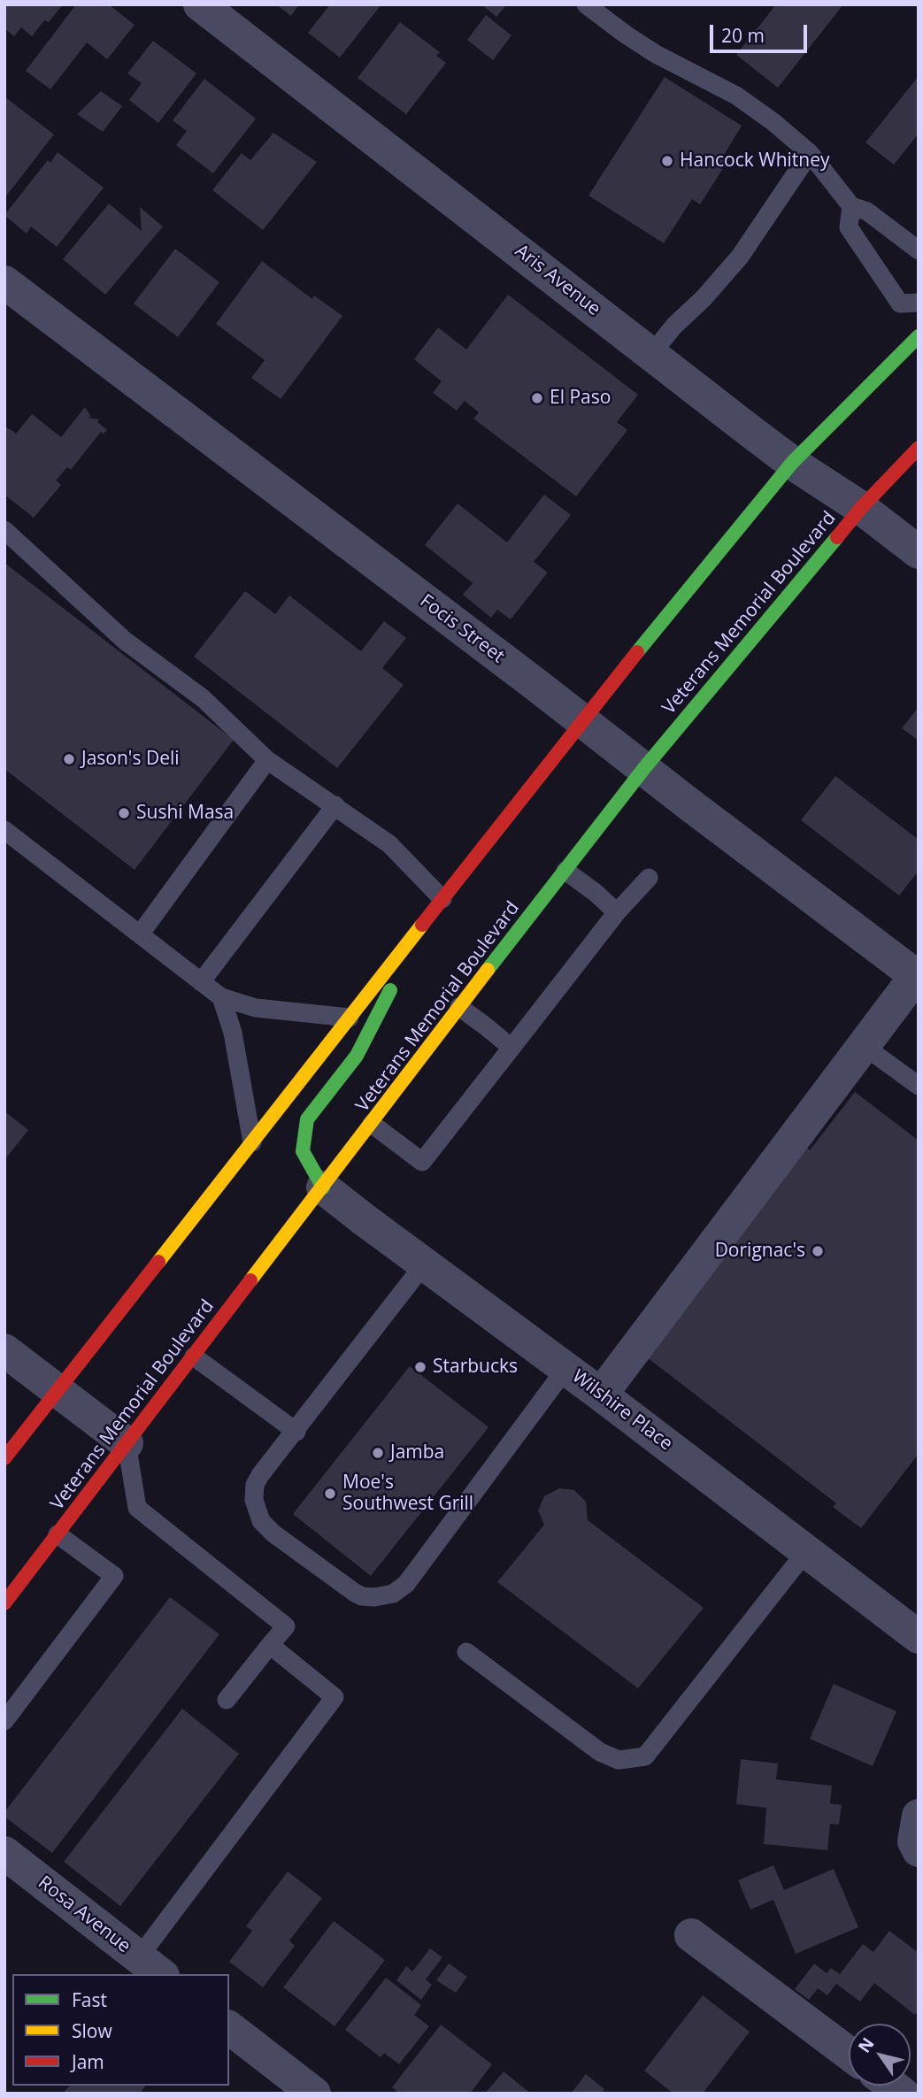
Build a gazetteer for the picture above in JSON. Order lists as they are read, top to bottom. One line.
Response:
{"streets":{"main road":["Veterans Memorial Boulevard"],"street":["Aris Avenue","Focis Street","Wilshire Place","Rosa Avenue"]},"crossings":[["Aris Avenue","Veterans Memorial Boulevard"],["Veterans Memorial Boulevard","Focis Street"],["Veterans Memorial Boulevard","Wilshire Place"]],"places":["Hancock Whitney","El Paso","Jason's Deli","Sushi Masa","Dorignac's","Starbucks","Jamba","Moe's Southwest Grill"],"legend":["Fast","Slow","Jam"],"scale_bar":"20 m","north":"top left"}
